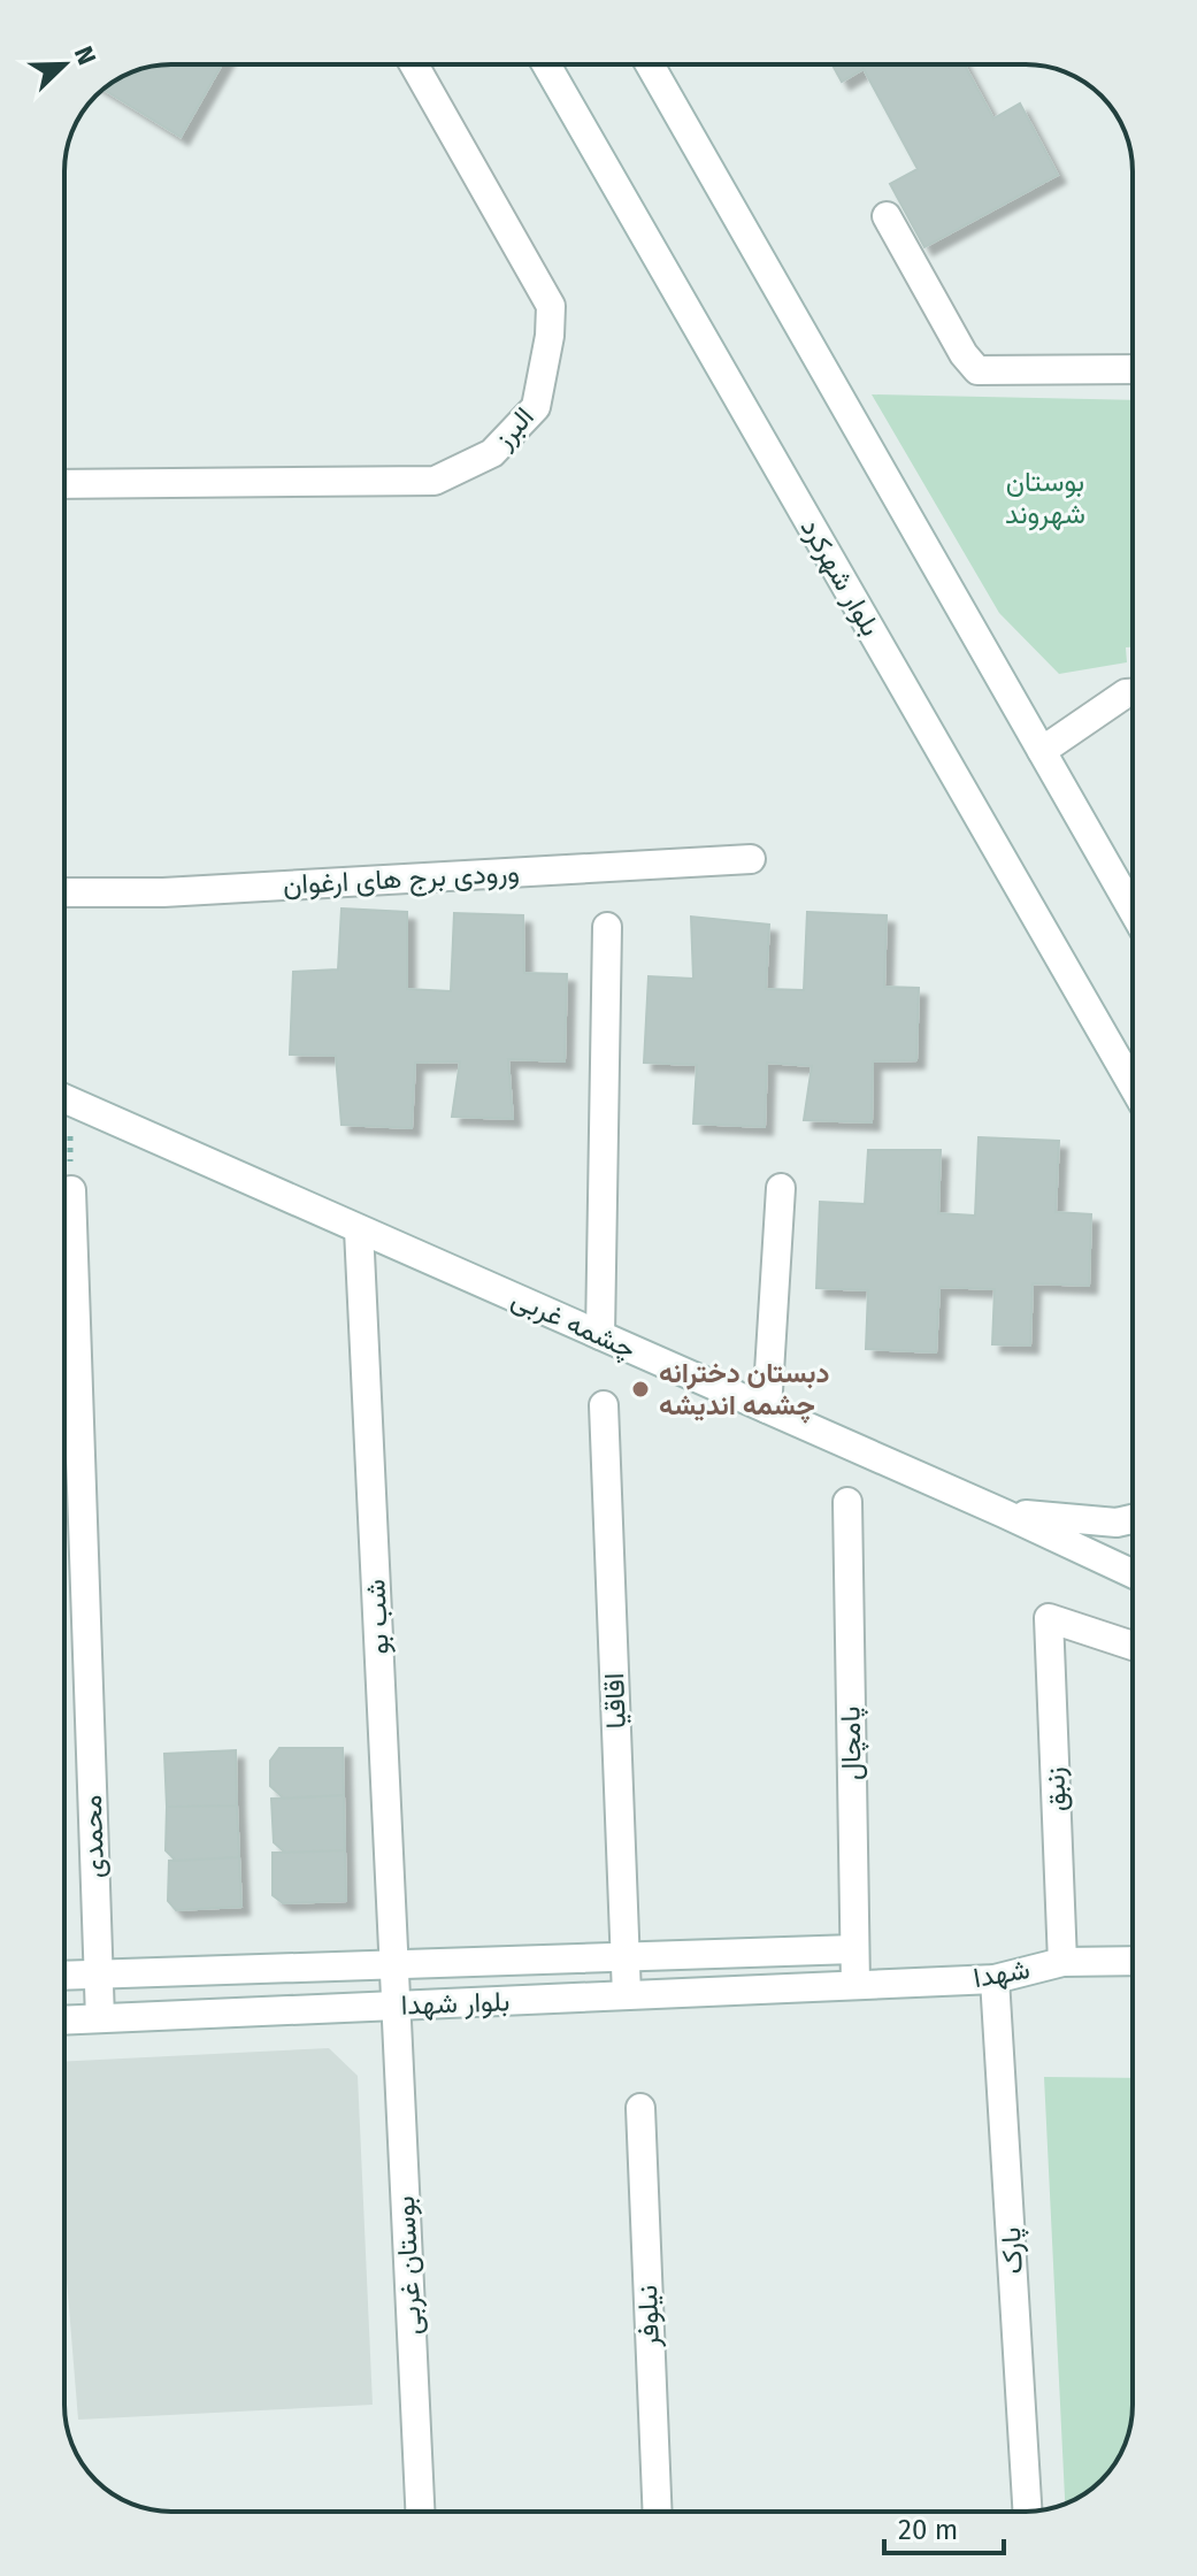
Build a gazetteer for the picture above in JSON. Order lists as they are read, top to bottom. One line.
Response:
{"streets":{"street":["البرز","بلوار شهرکرد","ورودی برج های ارغوان","چشمه غربی","شب بو","اقاقیا","پامچال","زنبق","محمدی","شهدا","بلوار شهدا","پارک","بوستان غربی","نیلوفر"]},"crossings":[["چشمه غربی","شب بو"],["شب بو","بلوار شهدا"],["شب بو","بوستان غربی"],["اقاقیا","بلوار شهدا"],["پامچال","شهدا"],["پامچال","بلوار شهدا"],["زنبق","شهدا"],["محمدی","بلوار شهدا"],["شهدا","بلوار شهدا"],["شهدا","پارک"],["بلوار شهدا","بوستان غربی"]],"parks":["بوستان شهروند"],"places":["دبستان دخترانه چشمه اندیشه"],"scale_bar":"20 m","north":"top right"}
